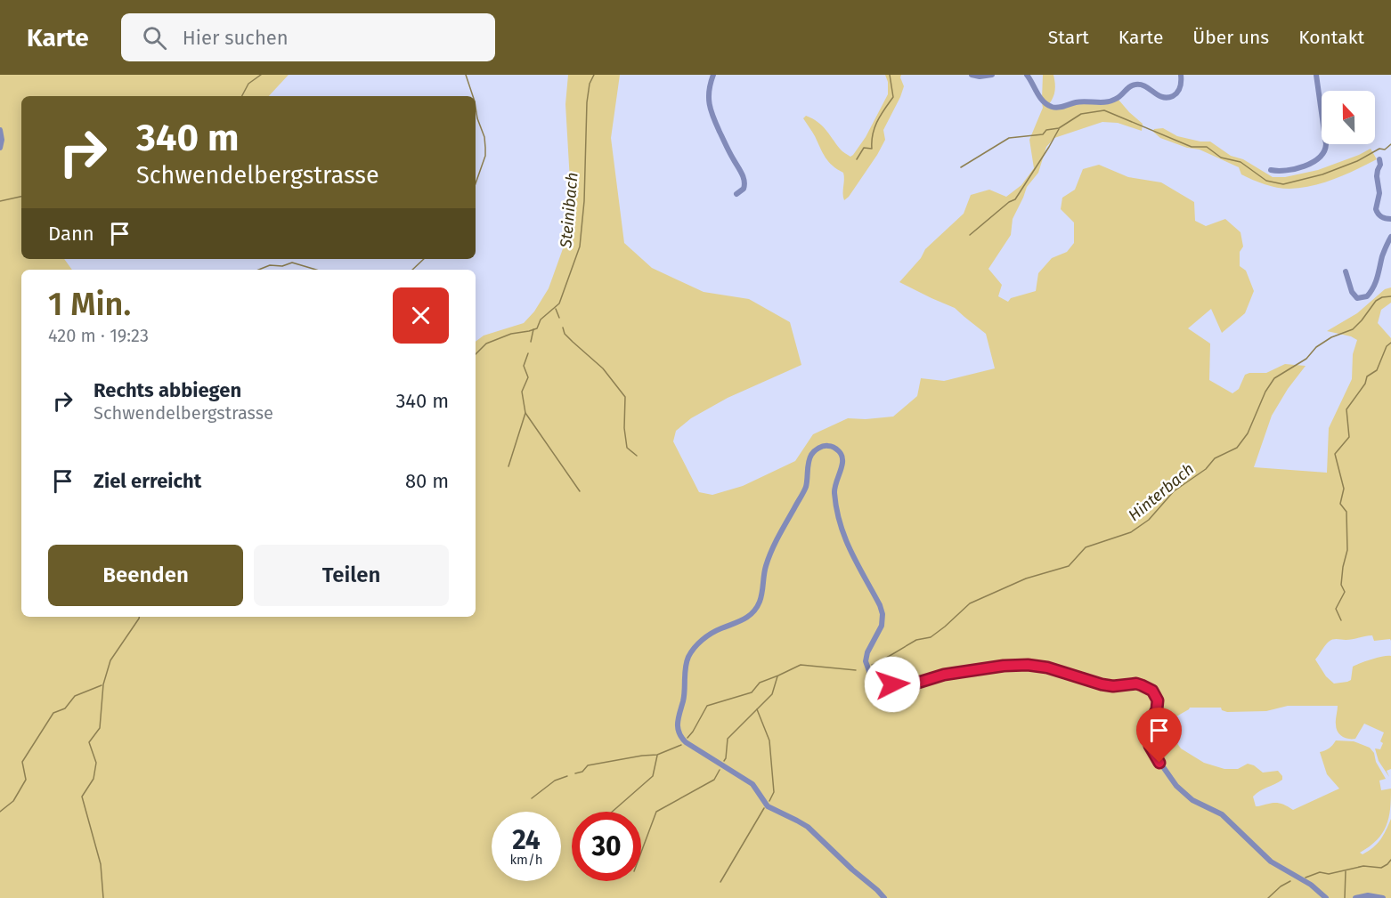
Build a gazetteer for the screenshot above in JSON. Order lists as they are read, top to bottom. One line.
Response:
{"water":["Steinibach","Hinterbach"],"north":"top","page":{"header":"Karte","search":"Hier suchen","nav":["Start","Karte","Über uns","Kontakt"],"turn":["340 m","Schwendelbergstrasse"],"then":"Dann","heading":["1 Min.","420 m · 19:23"],"list":[{"name":"Rechts abbiegen","note":"Schwendelbergstrasse","value":"340 m"},{"name":"Ziel erreicht","value":"80 m"}],"buttons":["Beenden","Teilen"],"speed":"24 km/h","limit":"30"}}
